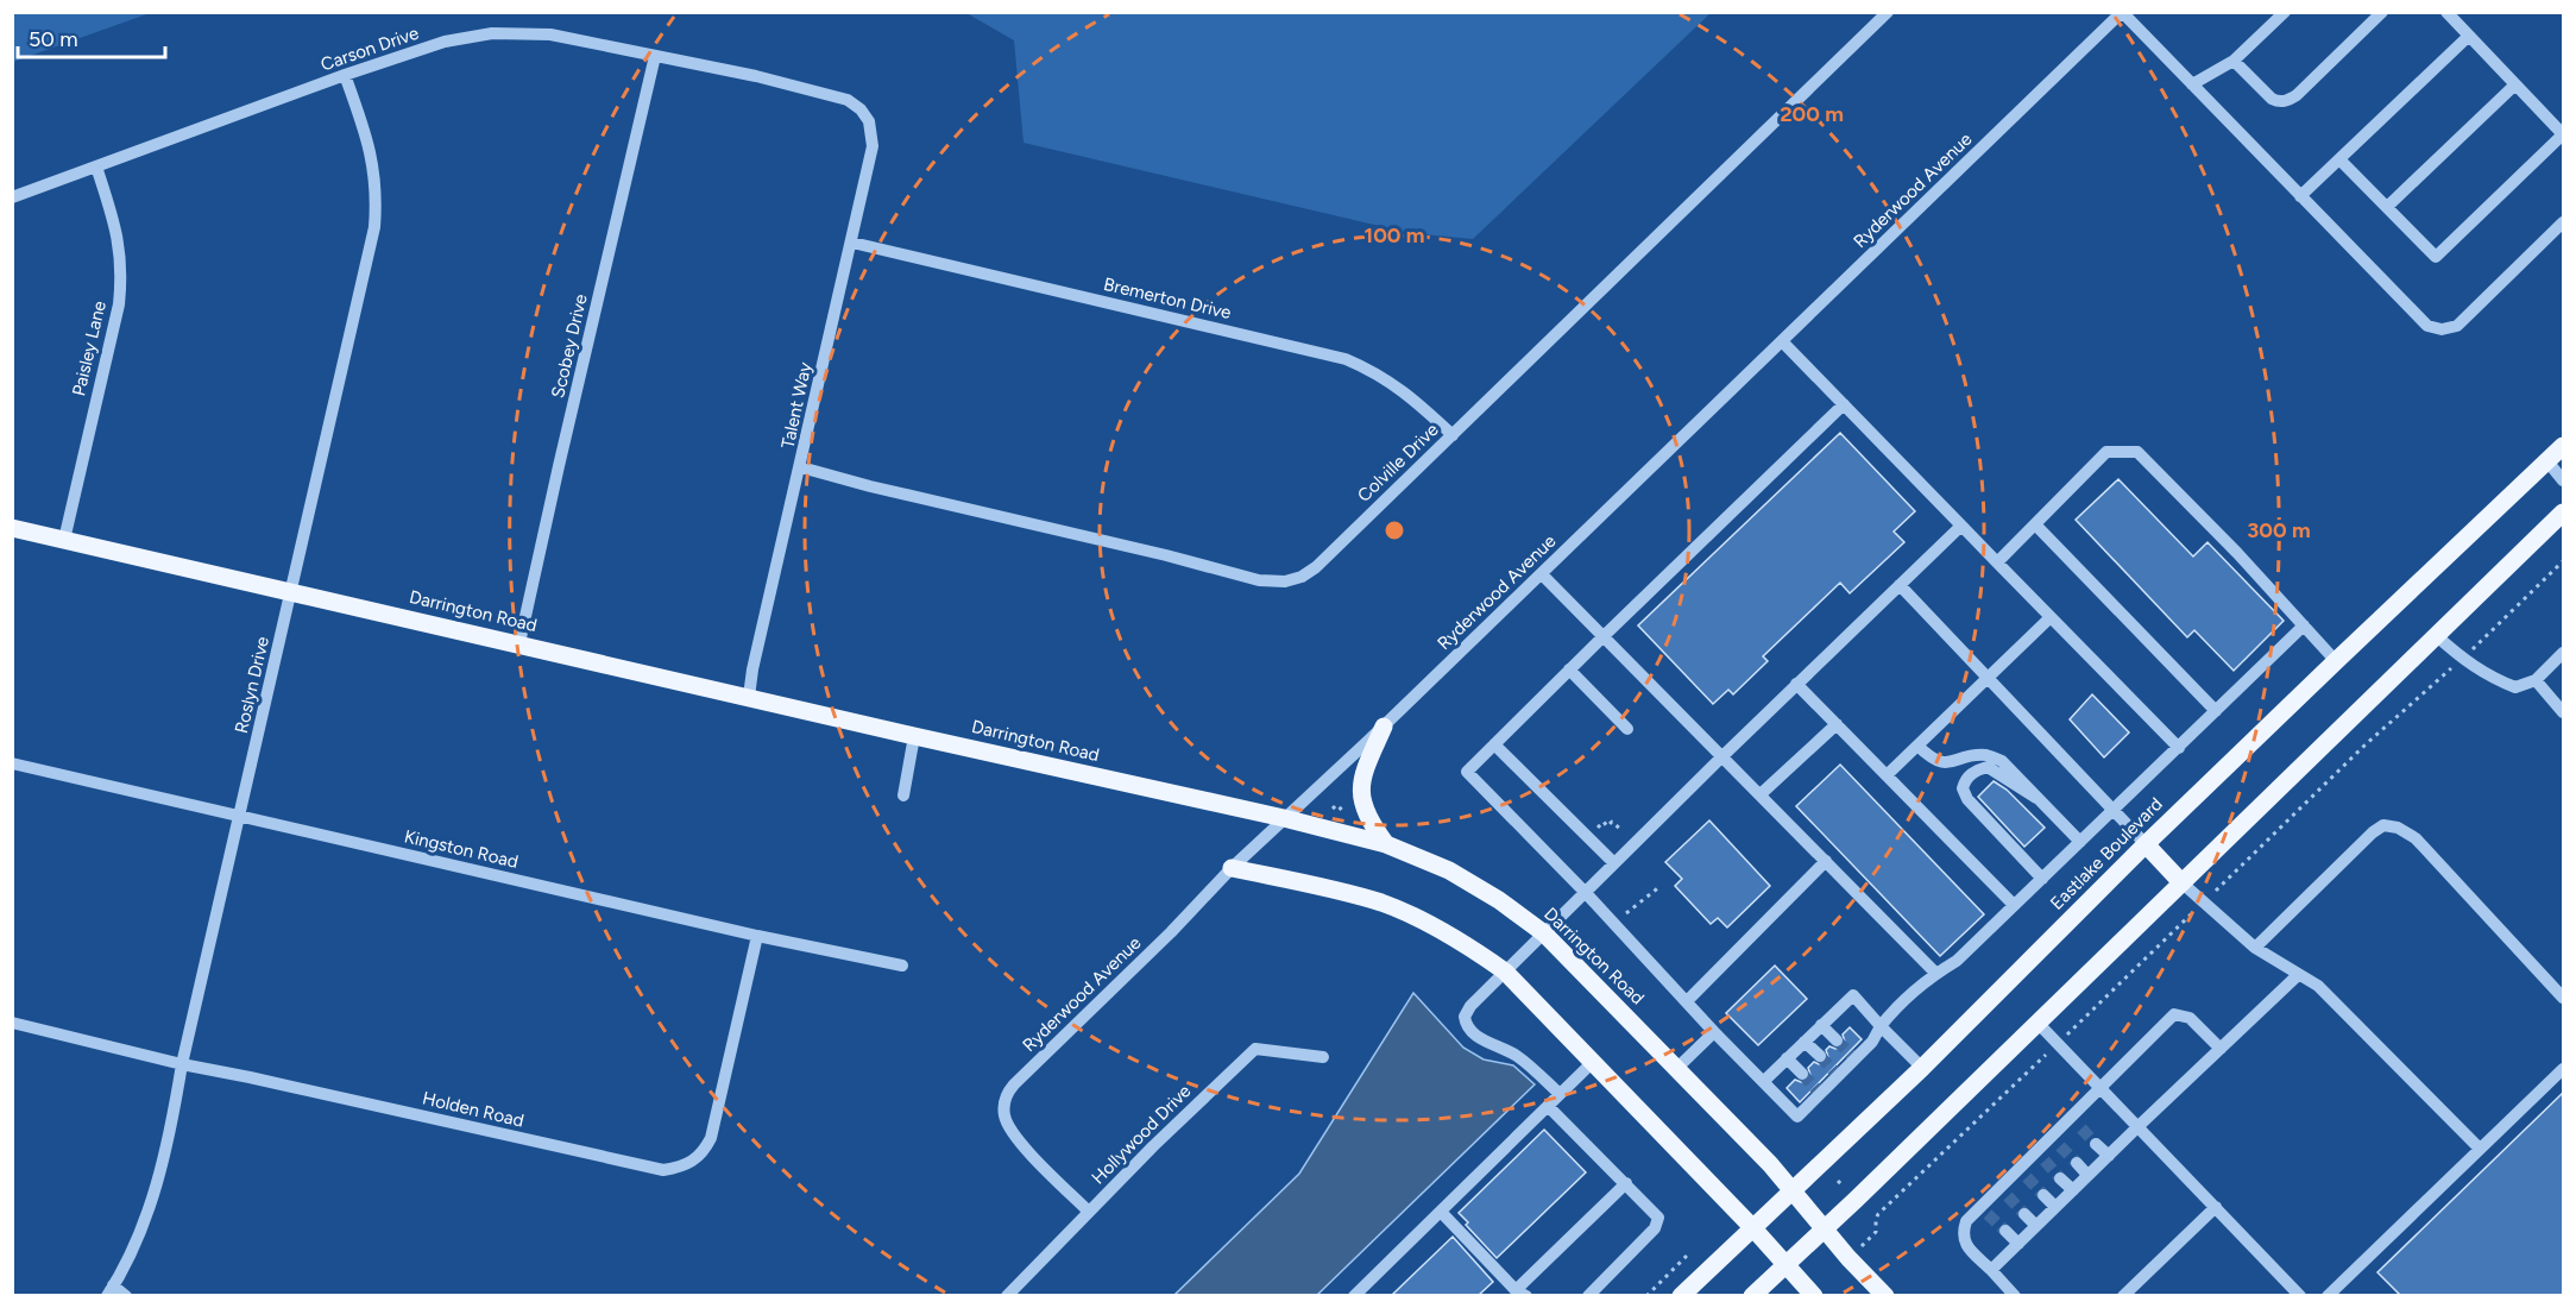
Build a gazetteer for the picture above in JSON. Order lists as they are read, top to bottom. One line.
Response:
{"streets":{"main road":["Darrington Road","Eastlake Boulevard"],"street":["Carson Drive","Ryderwood Avenue","Bremerton Drive","Scobey Drive","Paisley Lane","Talent Way","Colville Drive","Roslyn Drive","Kingston Road","Holden Road","Hollywood Drive"]},"crossings":[["Carson Drive","Scobey Drive"],["Carson Drive","Paisley Lane"],["Carson Drive","Talent Way"],["Carson Drive","Roslyn Drive"],["Ryderwood Avenue","Darrington Road"],["Ryderwood Avenue","Hollywood Drive"],["Bremerton Drive","Talent Way"],["Bremerton Drive","Colville Drive"],["Scobey Drive","Darrington Road"],["Paisley Lane","Darrington Road"],["Talent Way","Colville Drive"],["Talent Way","Darrington Road"],["Darrington Road","Roslyn Drive"],["Darrington Road","Eastlake Boulevard"],["Roslyn Drive","Kingston Road"],["Roslyn Drive","Holden Road"],["Kingston Road","Holden Road"]],"scale_bar":"50 m","rings":["200 m","100 m","300 m"]}
